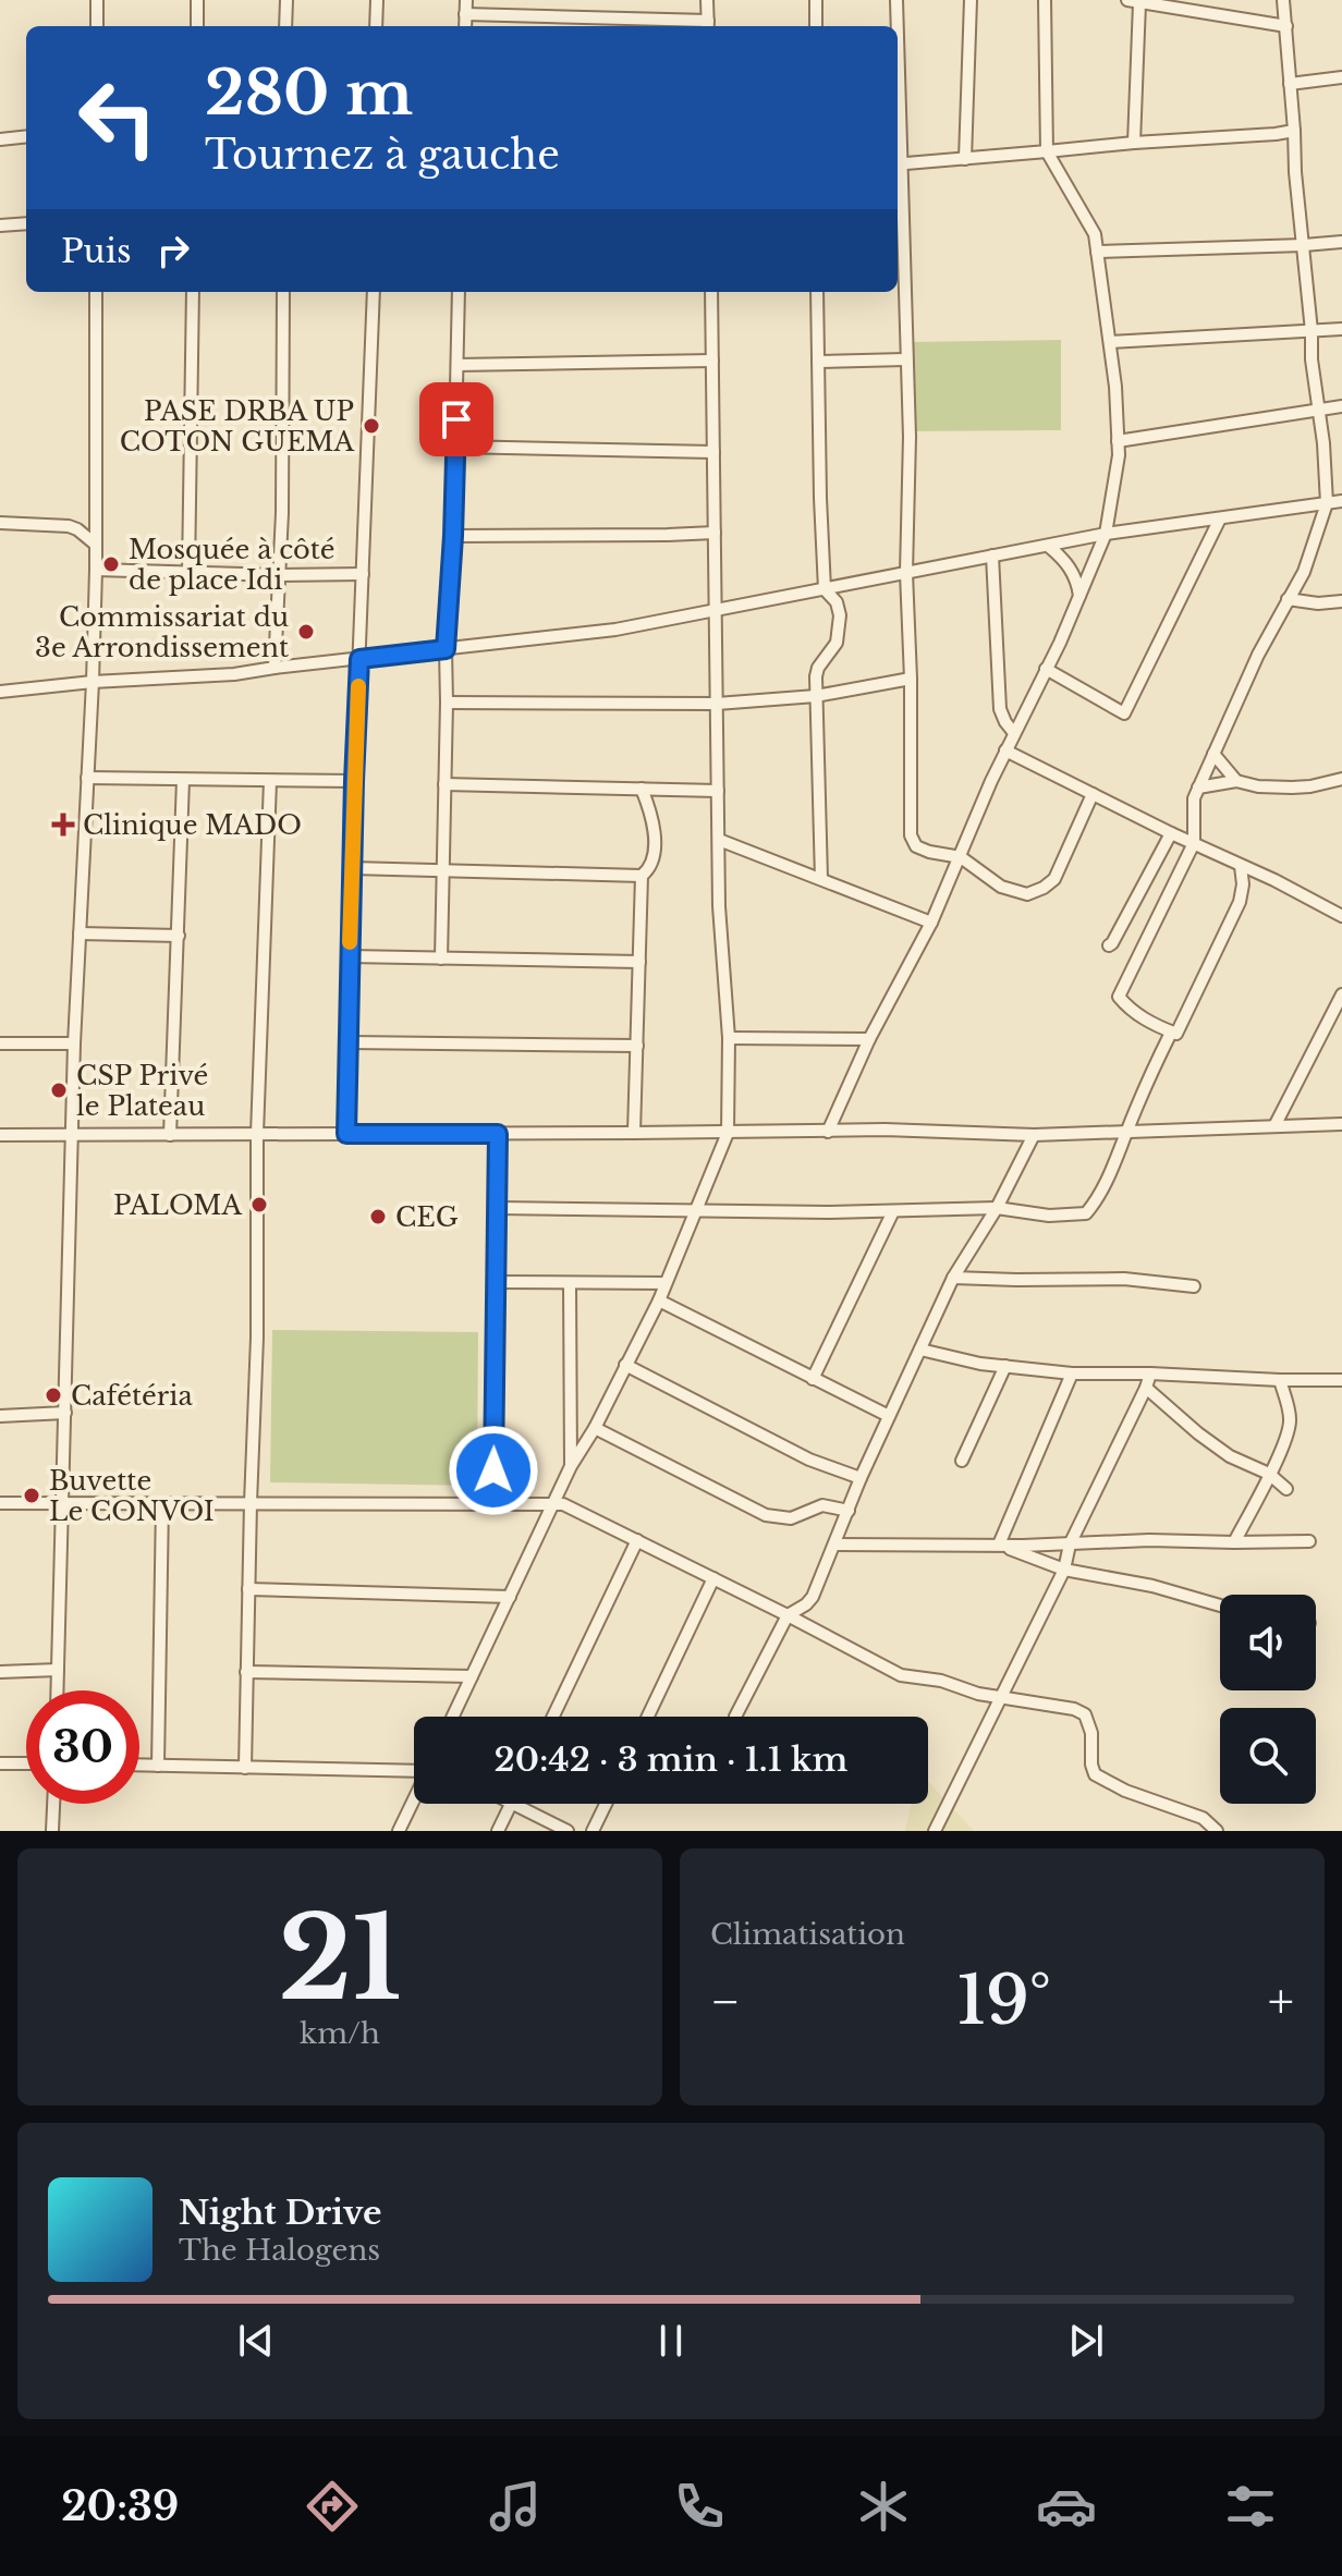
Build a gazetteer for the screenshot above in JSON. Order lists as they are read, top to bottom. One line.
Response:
{"places":{"other":["PASE DRBA UP COTON GUEMA","Mosquée à côté de place Idi","Commissariat du 3e Arrondissement","CSP Privé le Plateau","PALOMA","CEG","Cafétéria","Buvette Le CONVOI"],"health":["Clinique MADO"]},"page":{"turn":["280 m","Tournez à gauche"],"then":"Puis","limit":"30","trip":"20:42 · 3 min · 1.1 km","tile":[["21","km/h"],"Climatisation"],"heat":["−","19°","+"],"song":["Night Drive","The Halogens"],"tabs":"20:39"}}
